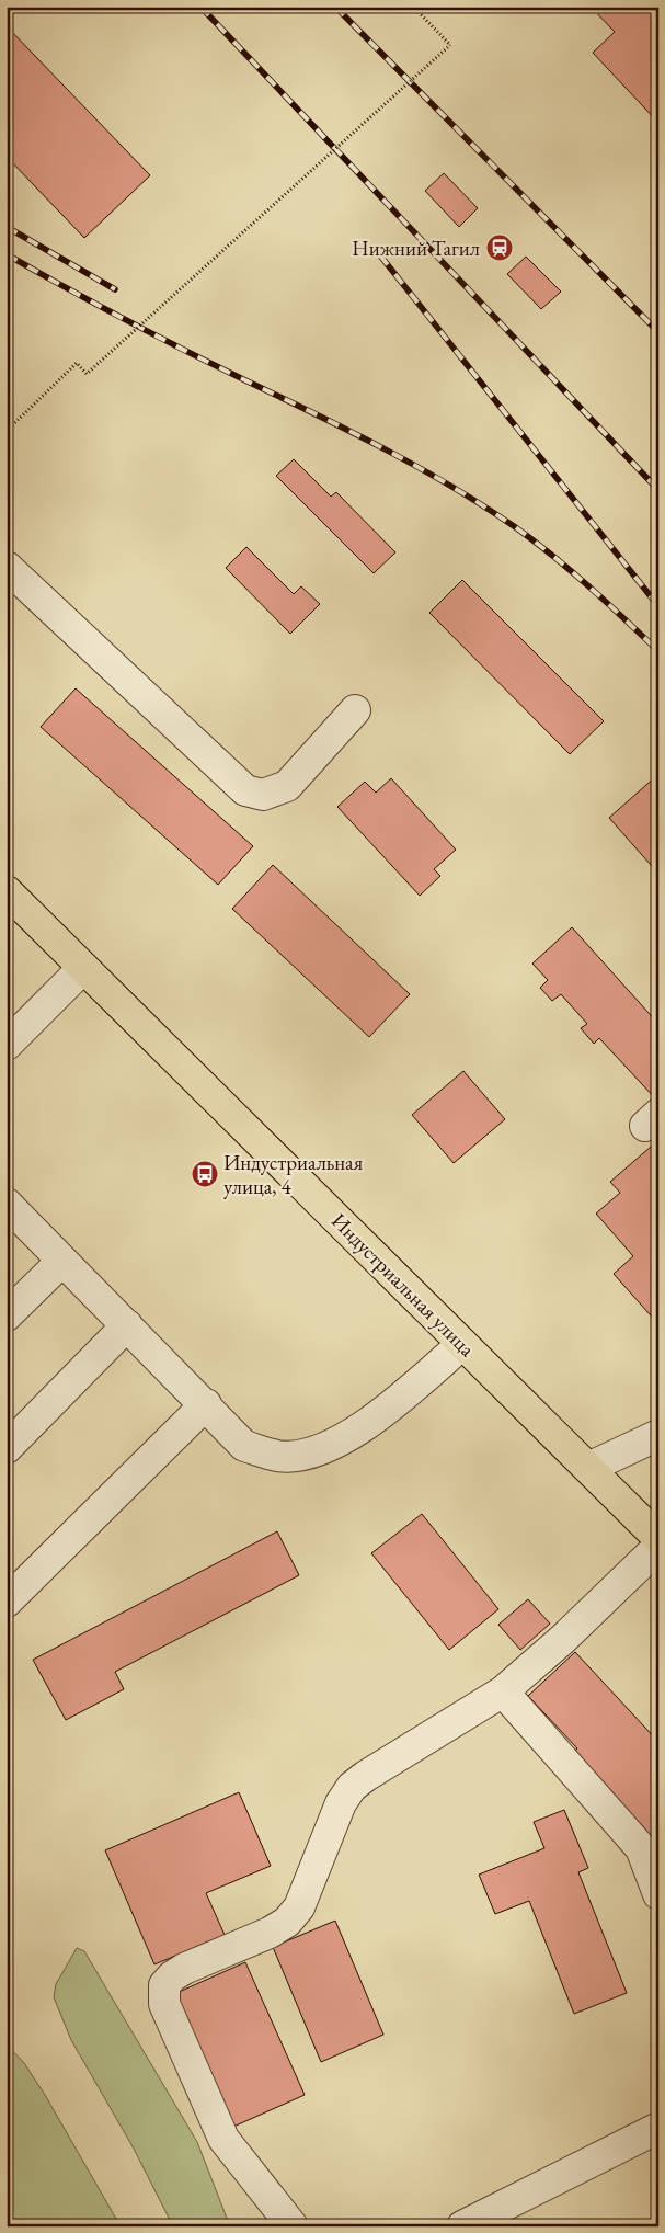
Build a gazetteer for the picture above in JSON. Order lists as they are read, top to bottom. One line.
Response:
{"streets":{"main road":["Индустриальная улица"]},"places":{"station":["Нижний Тагил"],"bus stop":["Индустриальная улица, 4"]}}
